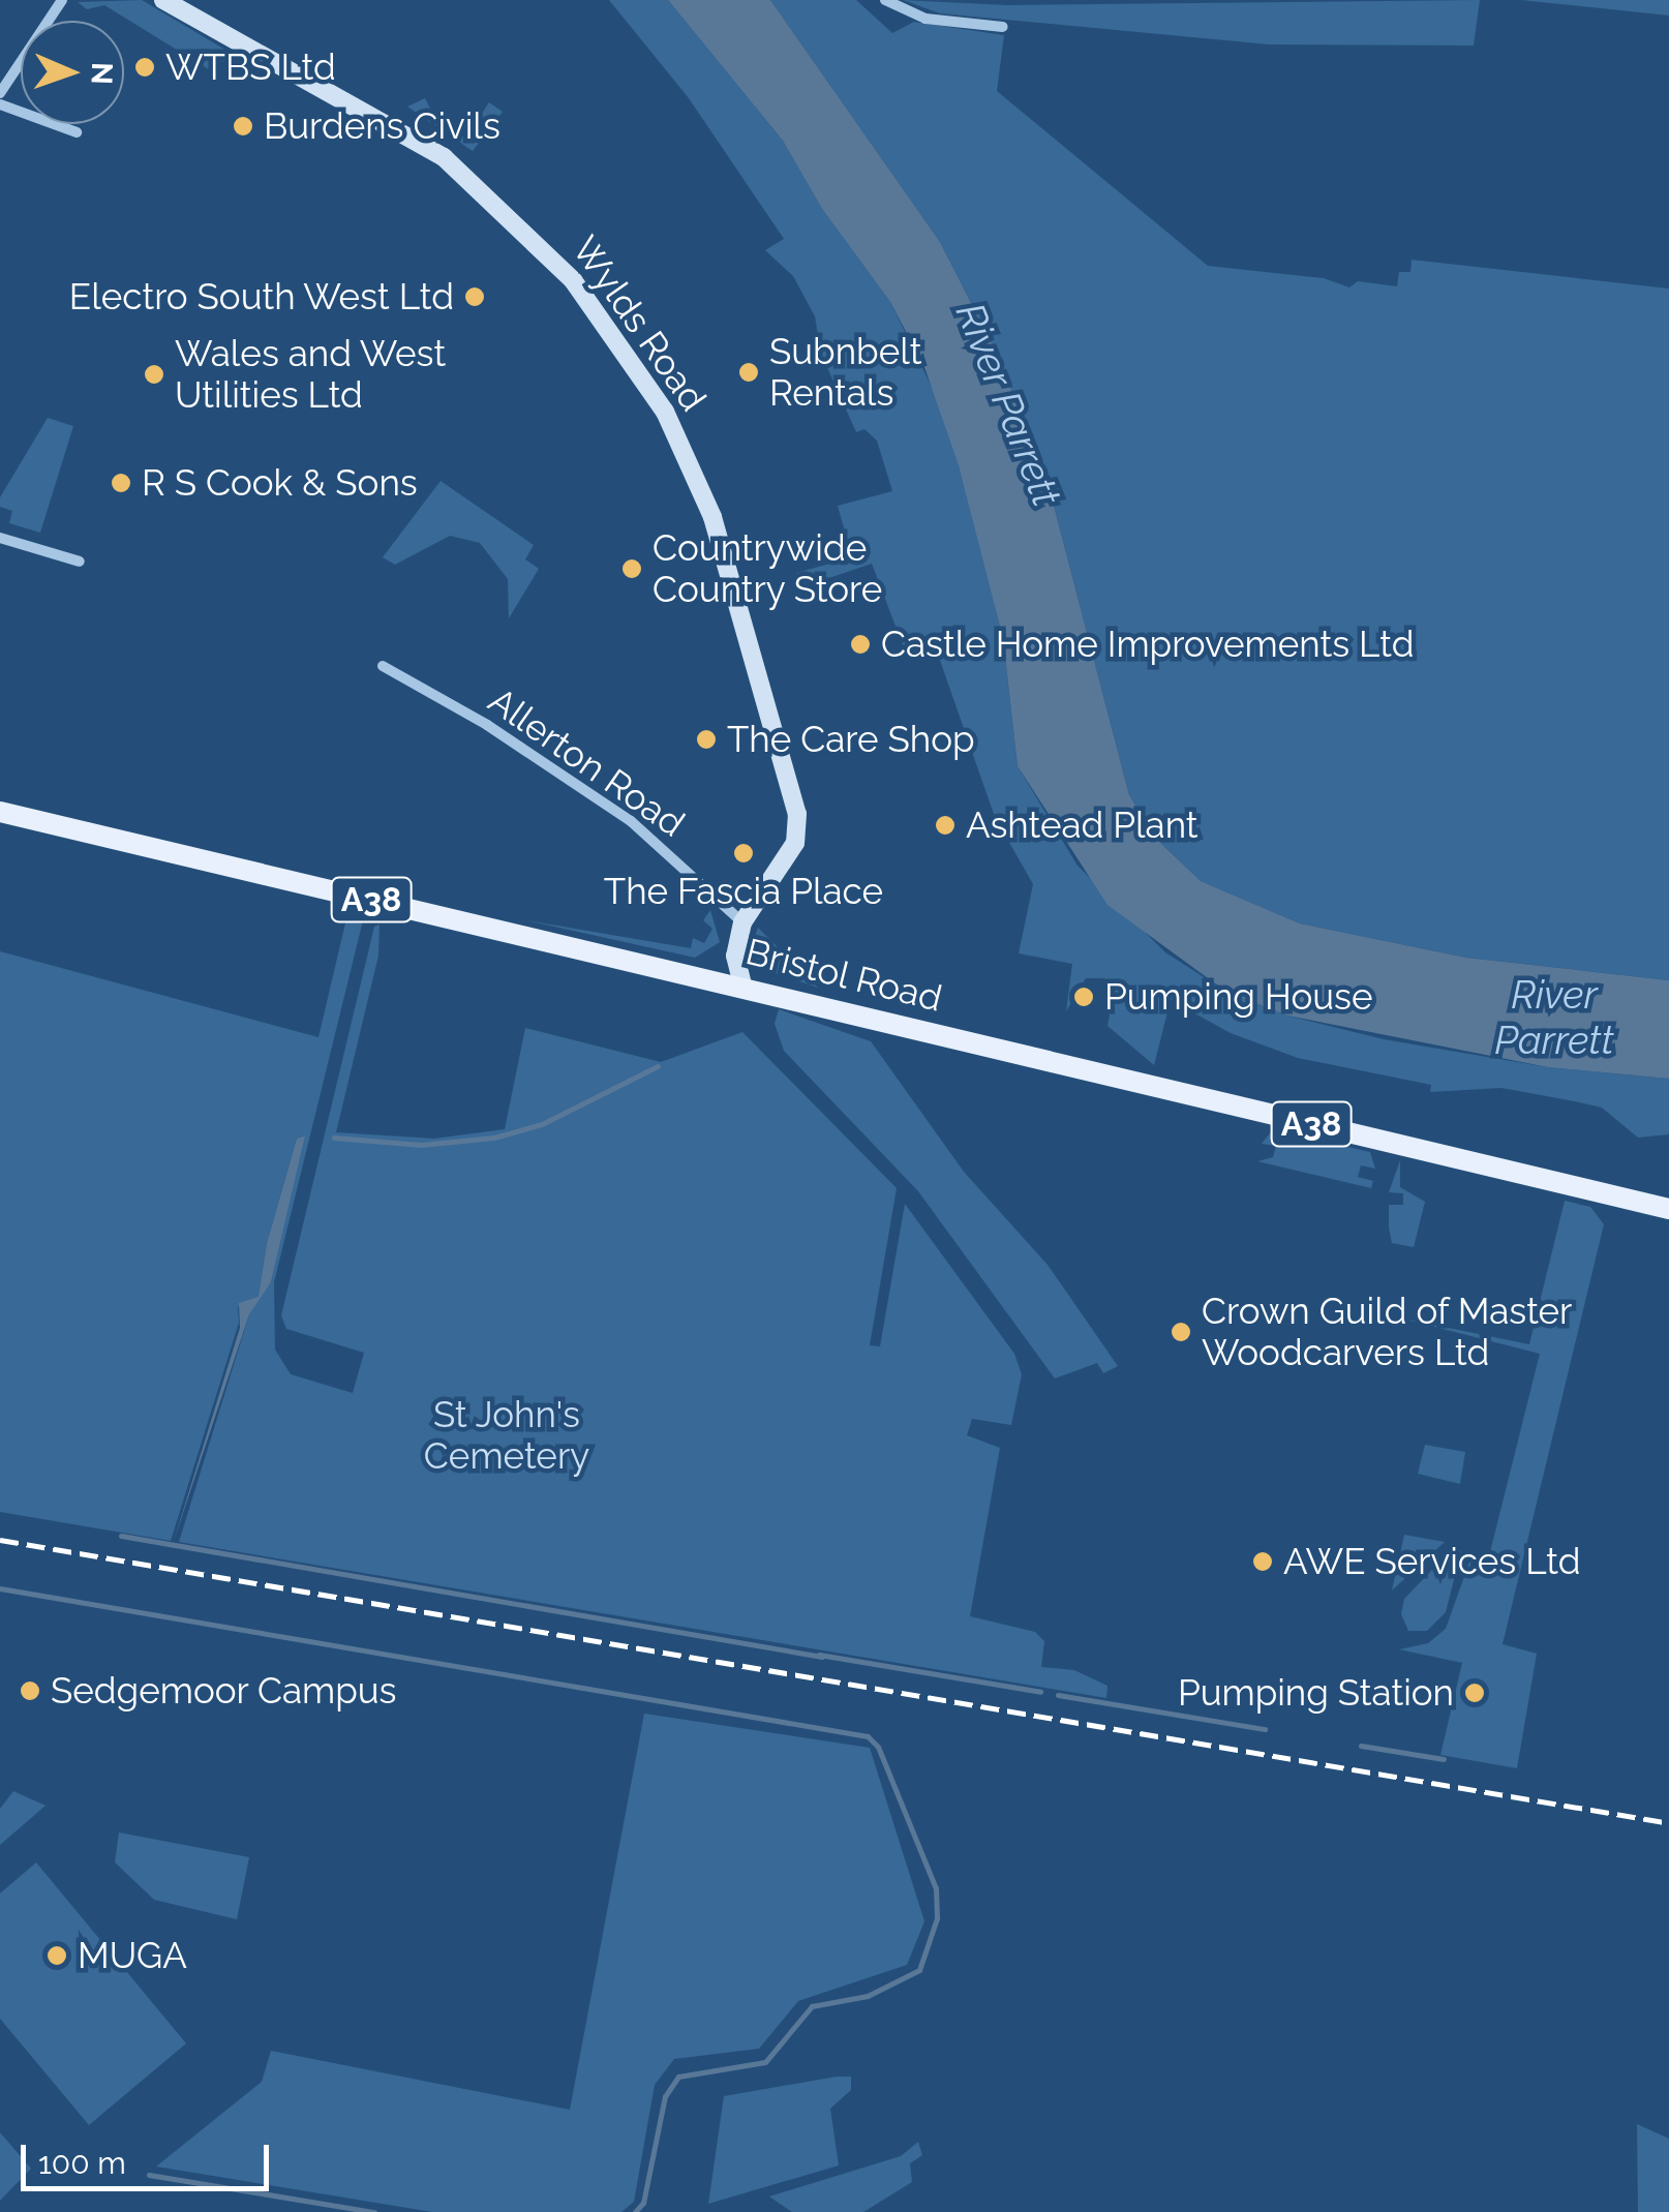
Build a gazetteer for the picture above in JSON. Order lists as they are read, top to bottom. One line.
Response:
{"streets":{"main road":["A38","Bristol Road"],"street":["Wylds Road","Allerton Road"]},"crossings":[["Wylds Road","Allerton Road"]],"water":["River Parrett"],"parks":["St John's Cemetery"],"places":["WTBS Ltd","Burdens Civils","Electro South West Ltd","Subnbelt Rentals","Wales and West Utilities Ltd","R S Cook & Sons","Countrywide Country Store","Castle Home Improvements Ltd","The Care Shop","Ashtead Plant","The Fascia Place","Pumping House","Crown Guild of Master Woodcarvers Ltd","AWE Services Ltd","Sedgemoor Campus","Pumping Station","MUGA"],"scale_bar":"100 m","north":"right"}
